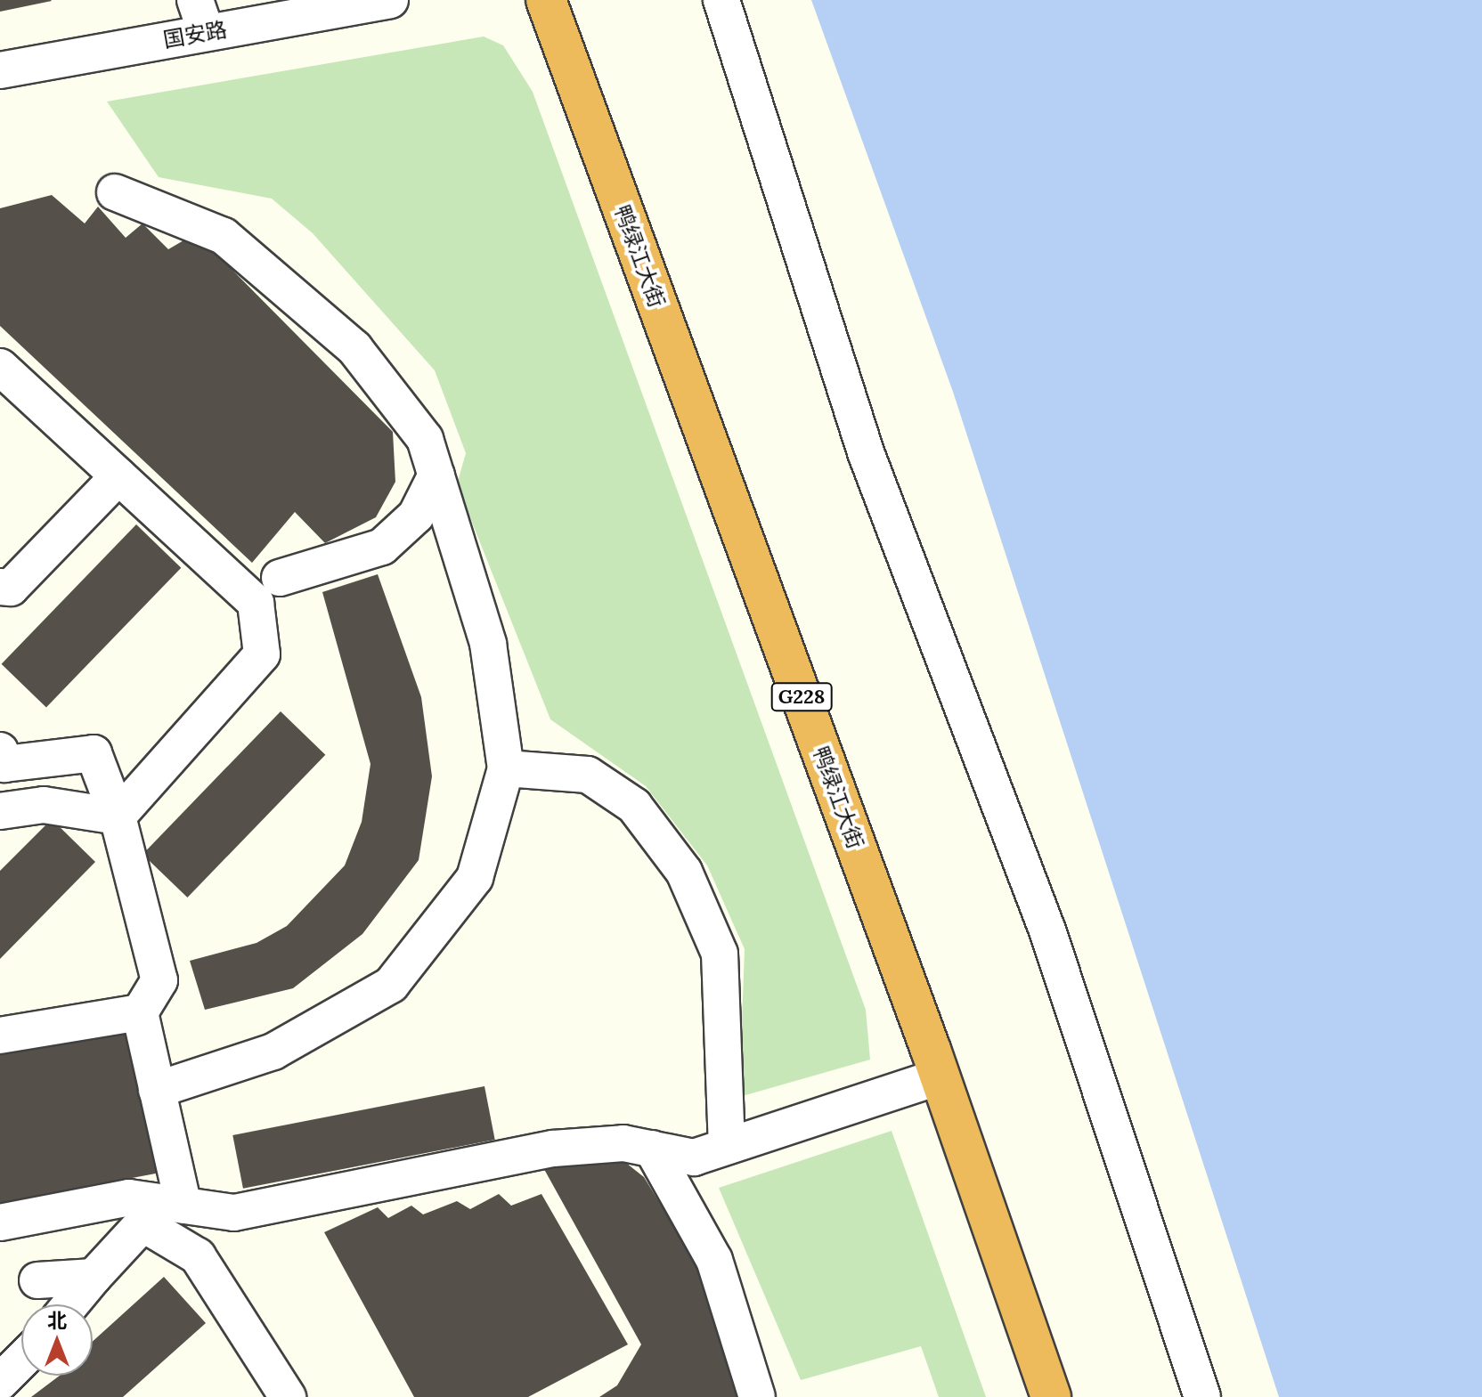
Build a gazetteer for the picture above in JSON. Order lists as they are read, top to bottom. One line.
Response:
{"streets":{"highway":["鸭绿江大街","G228"],"street":["国安路"]},"north":"top"}
